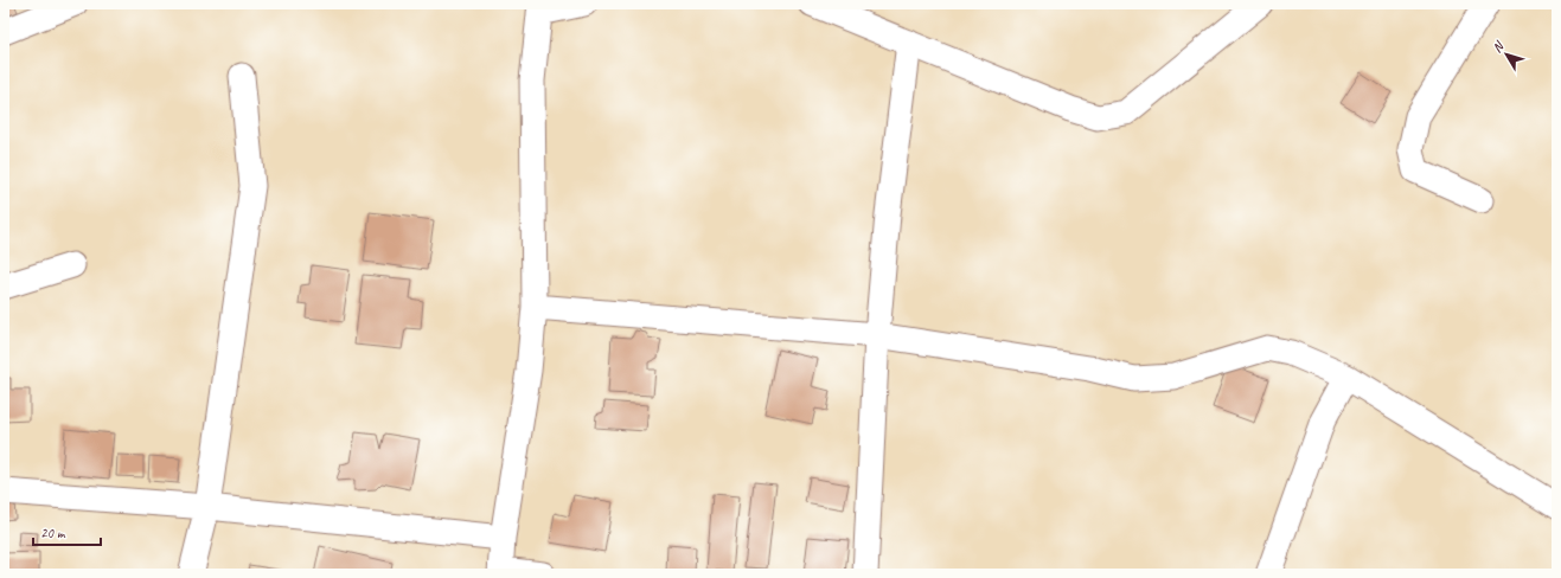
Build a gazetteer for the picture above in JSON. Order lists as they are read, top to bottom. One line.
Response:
{"scale_bar":"20 m","north":"top left"}
